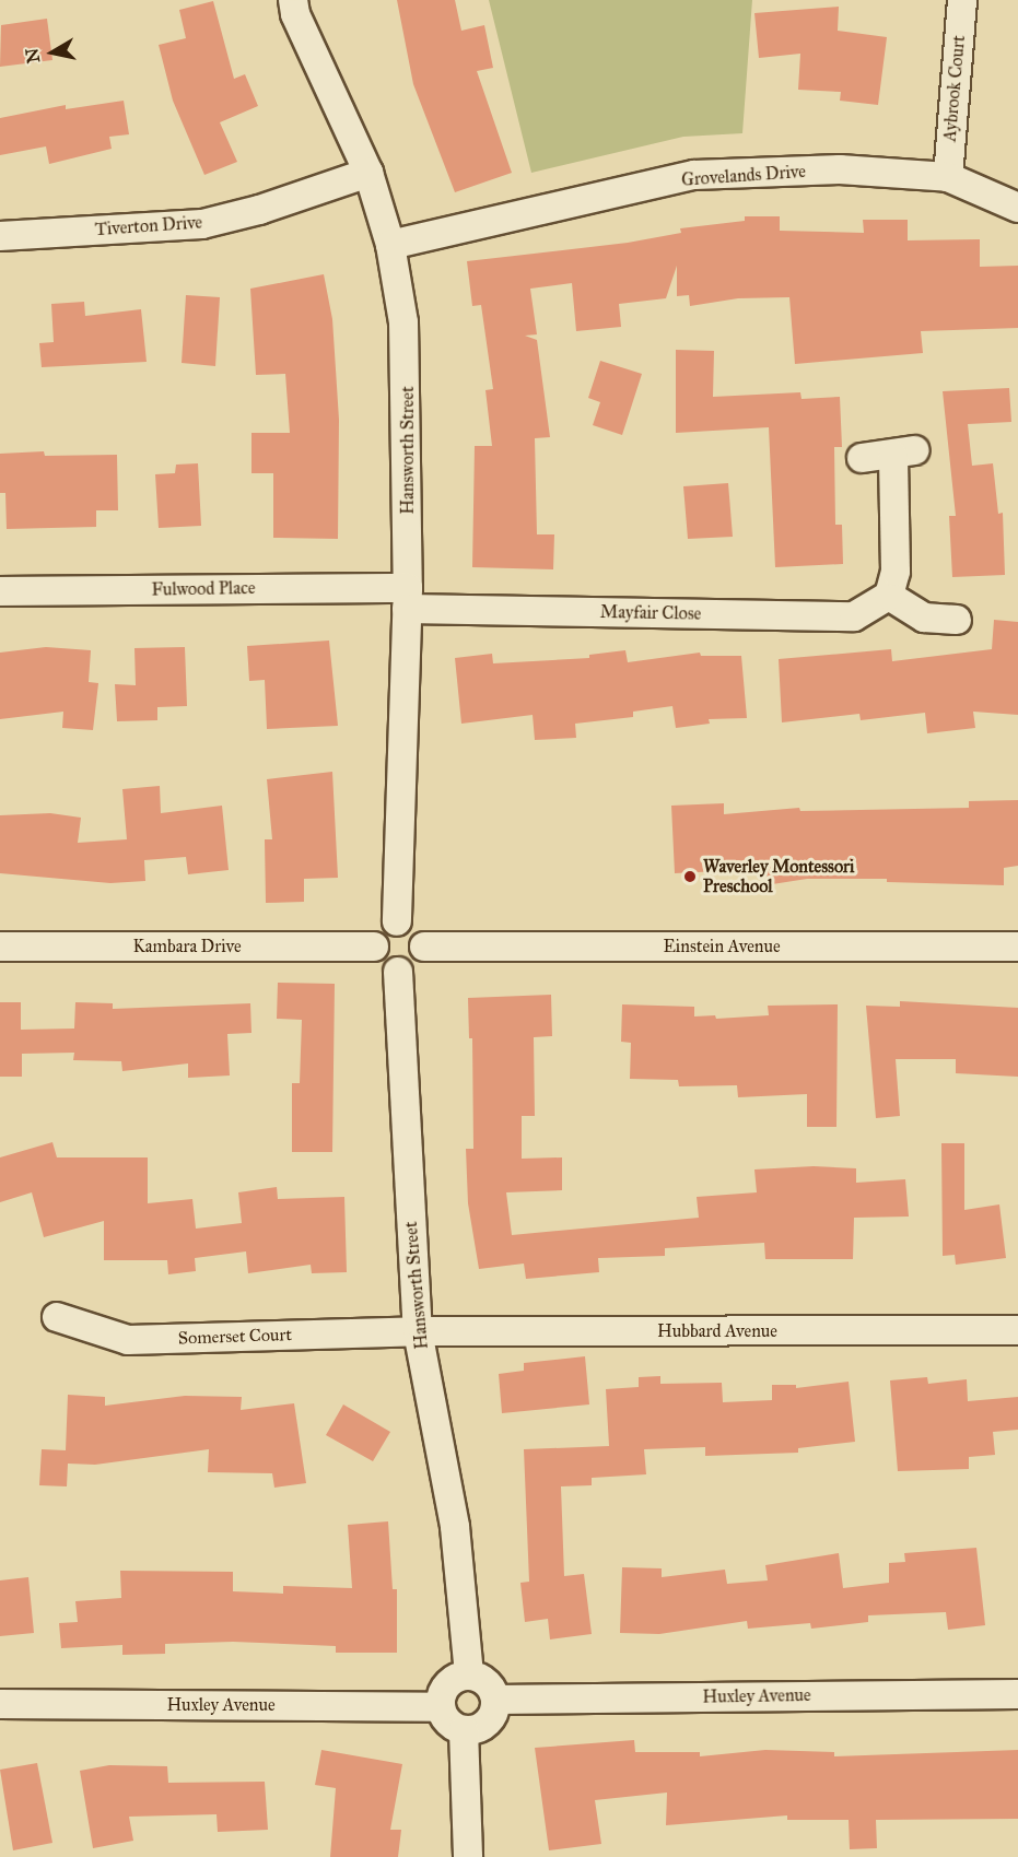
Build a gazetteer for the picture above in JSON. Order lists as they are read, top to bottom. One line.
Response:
{"streets":{"street":["Aybrook Court","Grovelands Drive","Tiverton Drive","Hansworth Street","Fulwood Place","Mayfair Close","Kambara Drive","Einstein Avenue","Hubbard Avenue","Somerset Court","Huxley Avenue"]},"crossings":[["Aybrook Court","Grovelands Drive"],["Grovelands Drive","Hansworth Street"],["Tiverton Drive","Hansworth Street"],["Hansworth Street","Fulwood Place"],["Hansworth Street","Mayfair Close"],["Hansworth Street","Kambara Drive"],["Hansworth Street","Einstein Avenue"],["Hansworth Street","Hubbard Avenue"],["Hansworth Street","Somerset Court"],["Hansworth Street","Huxley Avenue"],["Fulwood Place","Mayfair Close"],["Kambara Drive","Einstein Avenue"],["Hubbard Avenue","Somerset Court"]],"places":["Waverley Montessori Preschool"],"north":"left"}
